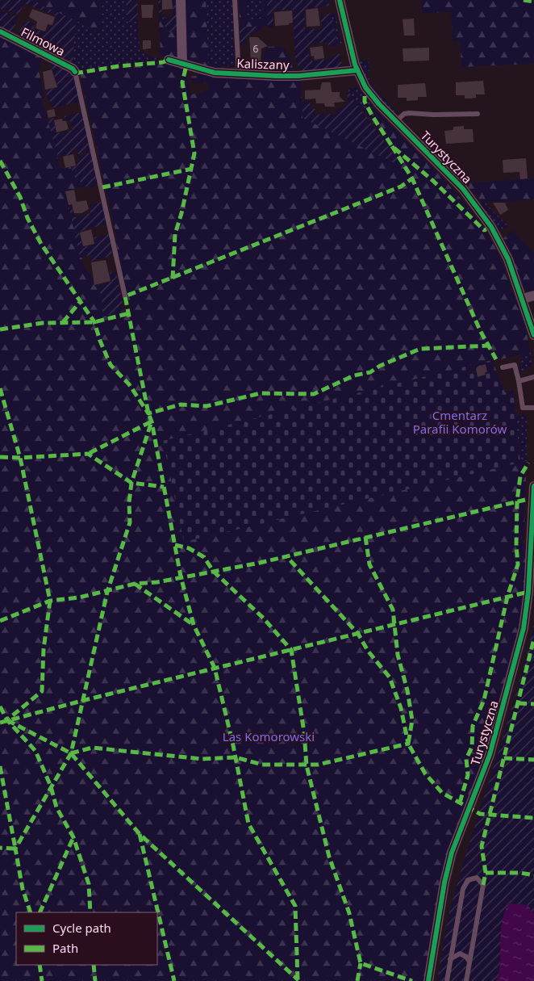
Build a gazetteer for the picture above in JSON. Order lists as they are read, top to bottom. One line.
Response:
{"streets":{"street":["Filmowa","Kaliszany","Turystyczna"]},"crossings":[["Kaliszany","Turystyczna"]],"parks":["Cmentarz Parafii Komorów","Las Komorowski"],"house_numbers":["6"],"legend":["Cycle path","Path"]}
